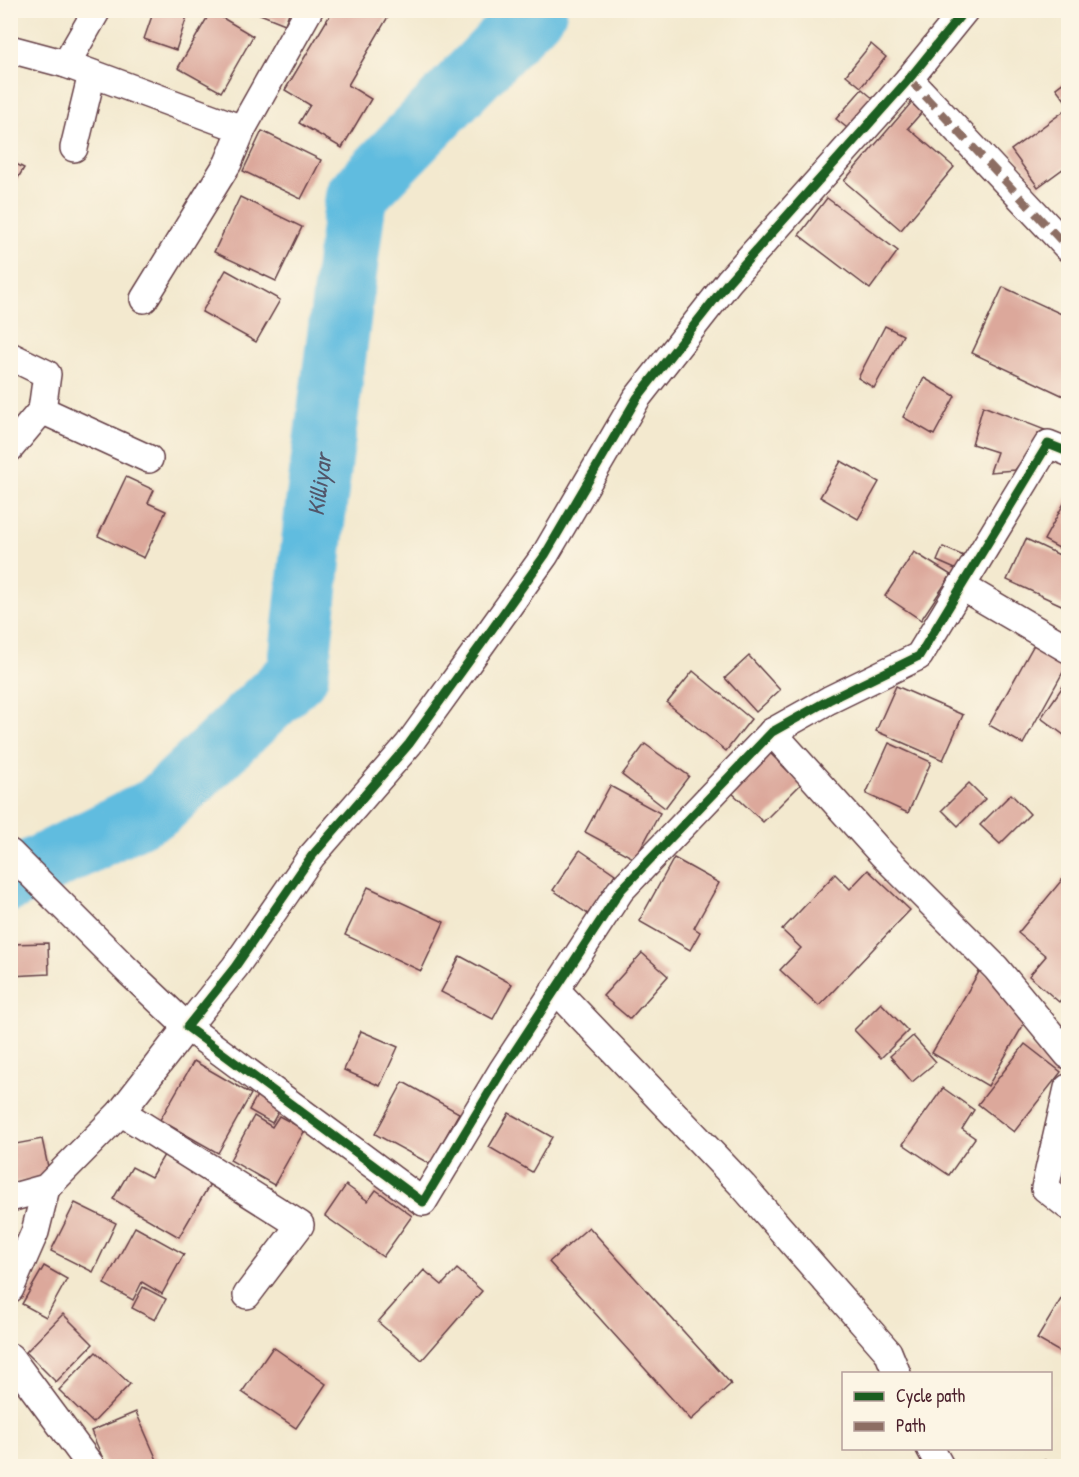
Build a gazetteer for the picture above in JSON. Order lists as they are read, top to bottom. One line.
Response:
{"water":["Killiyar"],"legend":["Cycle path","Path"]}
